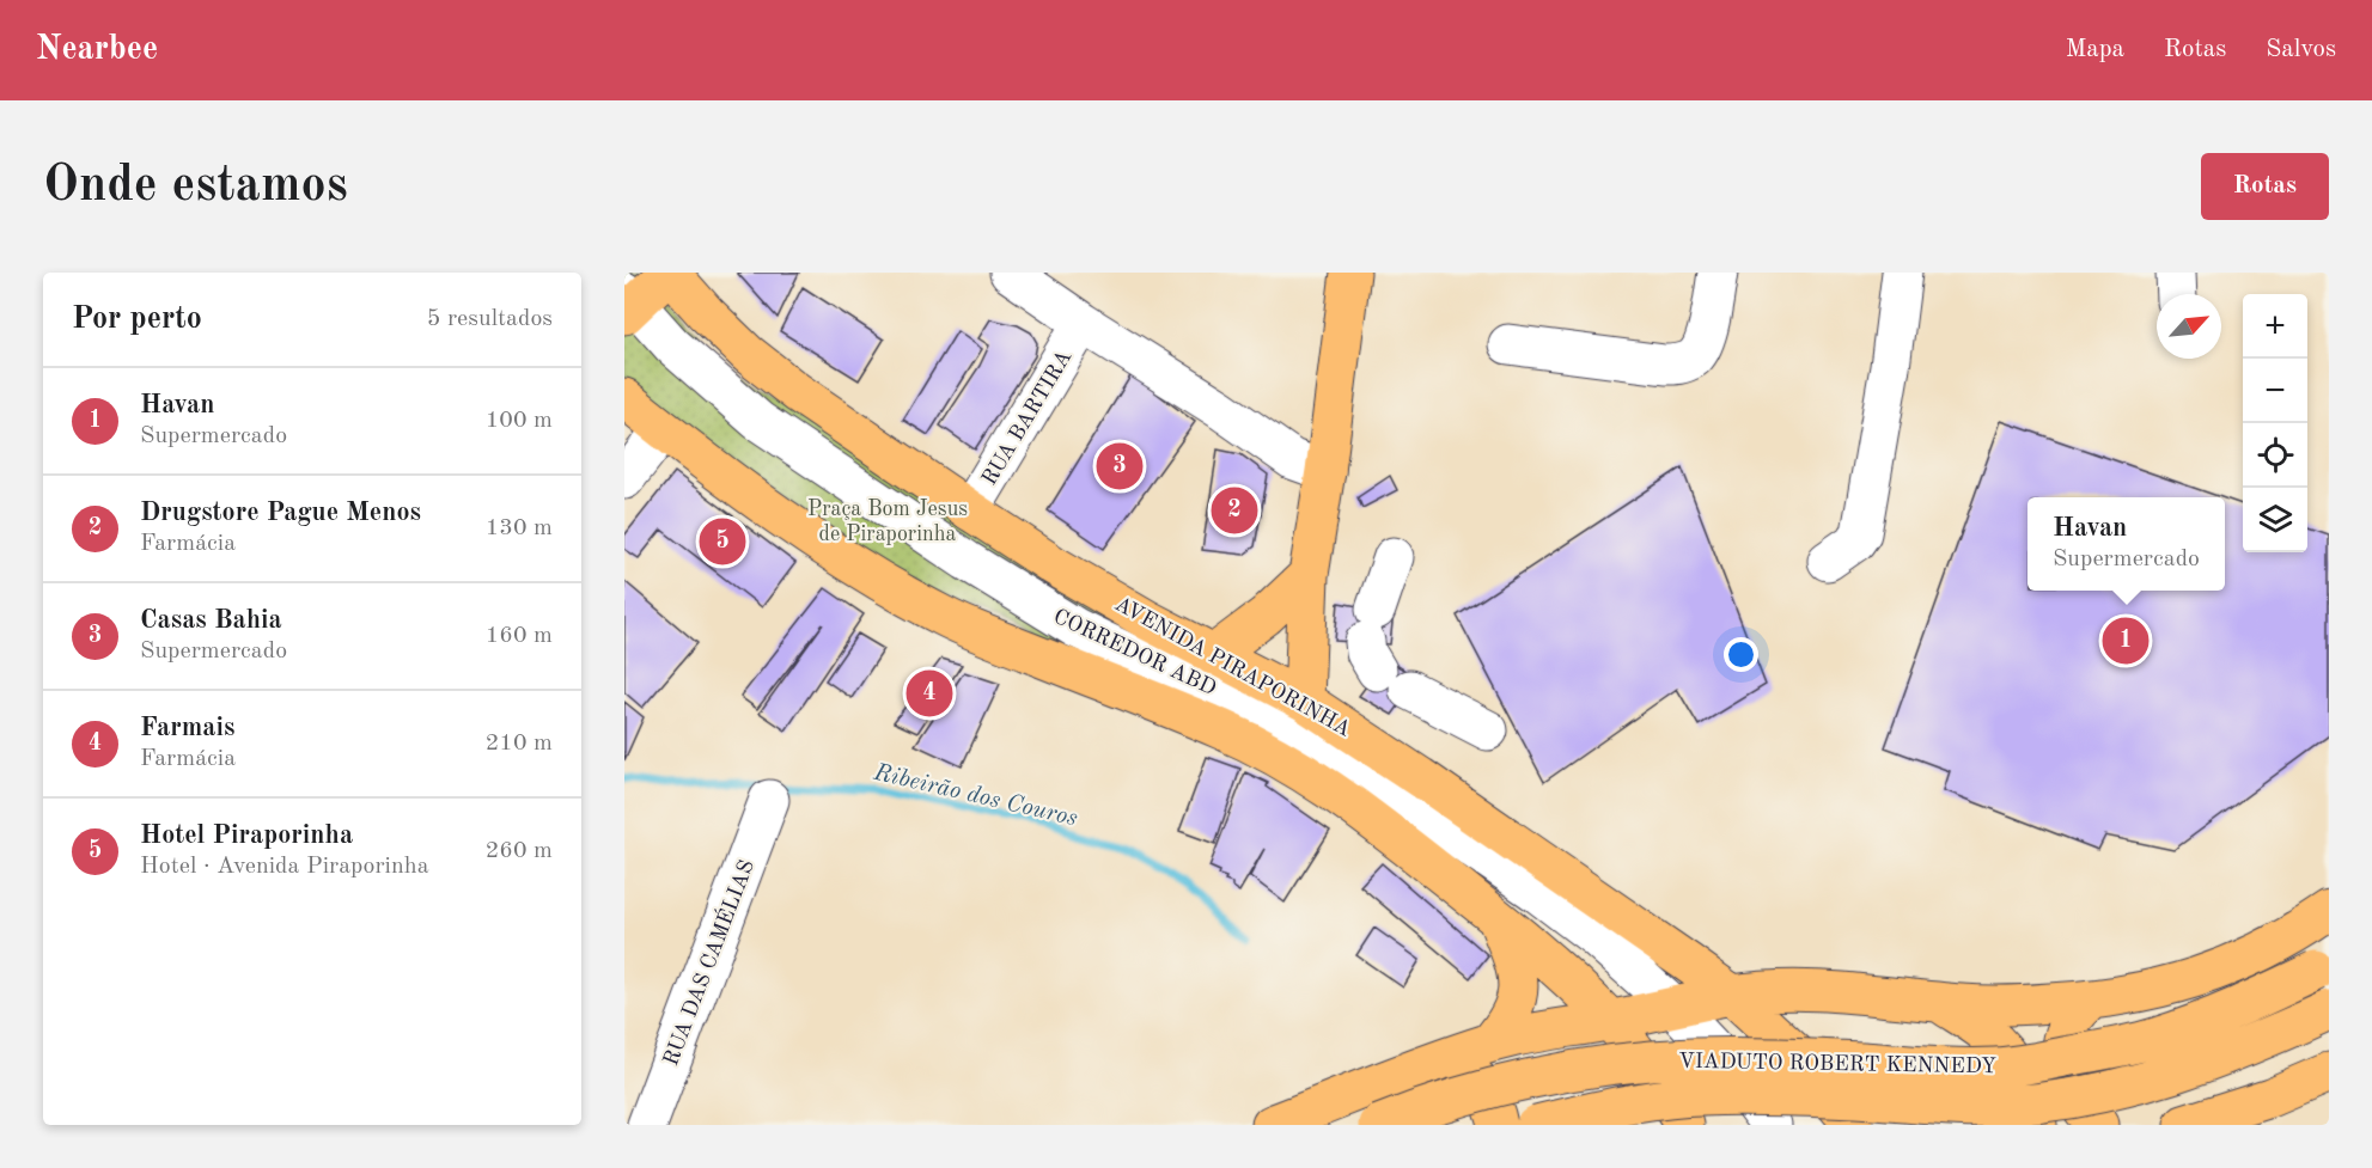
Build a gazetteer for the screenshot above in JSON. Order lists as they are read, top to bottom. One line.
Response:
{"streets":{"main road":["AVENIDA PIRAPORINHA","VIADUTO ROBERT KENNEDY"],"street":["RUA BARTIRA","CORREDOR ABD","RUA DAS CAMÉLIAS"]},"crossings":[["RUA BARTIRA","AVENIDA PIRAPORINHA"]],"water":["Ribeirão dos Couros"],"parks":["Praça Bom Jesus de Piraporinha"],"north":"top right","page":{"header":"Nearbee","nav":["Mapa","Rotas","Salvos"],"buttons":"Rotas","title":"Onde estamos","heading":["Por perto","5 resultados"],"map_buttons":["+","−"],"list":[{"mark":"1","name":"Havan","note":"Supermercado","value":"100 m"},{"mark":"2","name":"Drugstore Pague Menos","note":"Farmácia","value":"130 m"},{"mark":"3","name":"Casas Bahia","note":"Supermercado","value":"160 m"},{"mark":"4","name":"Farmais","note":"Farmácia","value":"210 m"},{"mark":"5","name":"Hotel Piraporinha","note":"Hotel · Avenida Piraporinha","value":"260 m"}],"pins":["3","2","5","1","4"],"popup":["Havan","Supermercado"]}}
